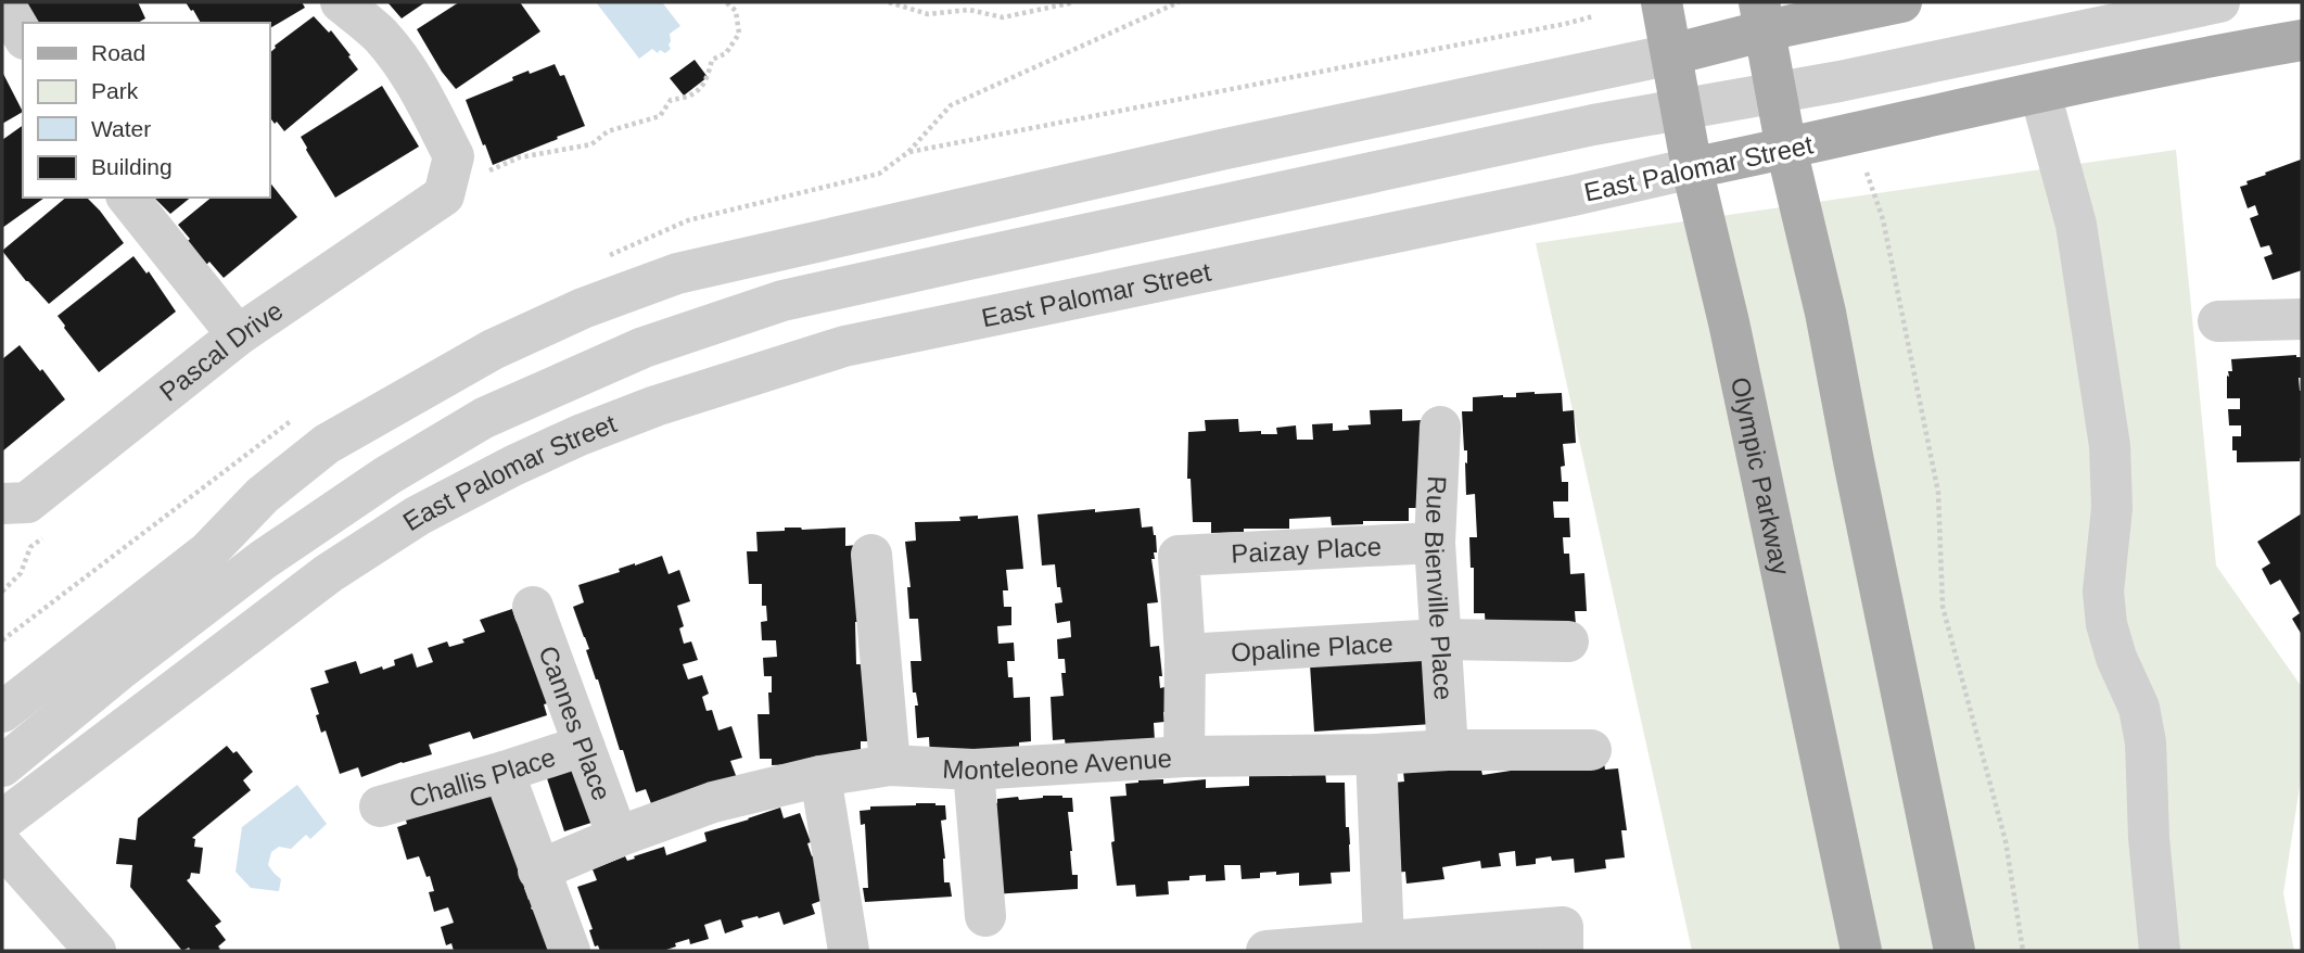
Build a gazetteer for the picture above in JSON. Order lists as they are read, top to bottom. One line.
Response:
{"streets":{"main road":["East Palomar Street","Olympic Parkway"],"street":["Pascal Drive","Paizay Place","Rue Bienville Place","Opaline Place","Cannes Place","Monteleone Avenue","Challis Place"]},"crossings":[["East Palomar Street","Olympic Parkway"],["Paizay Place","Rue Bienville Place"],["Paizay Place","Opaline Place"],["Rue Bienville Place","Opaline Place"],["Rue Bienville Place","Monteleone Avenue"],["Cannes Place","Monteleone Avenue"],["Cannes Place","Challis Place"]],"legend":["Road","Park","Water","Building"]}
